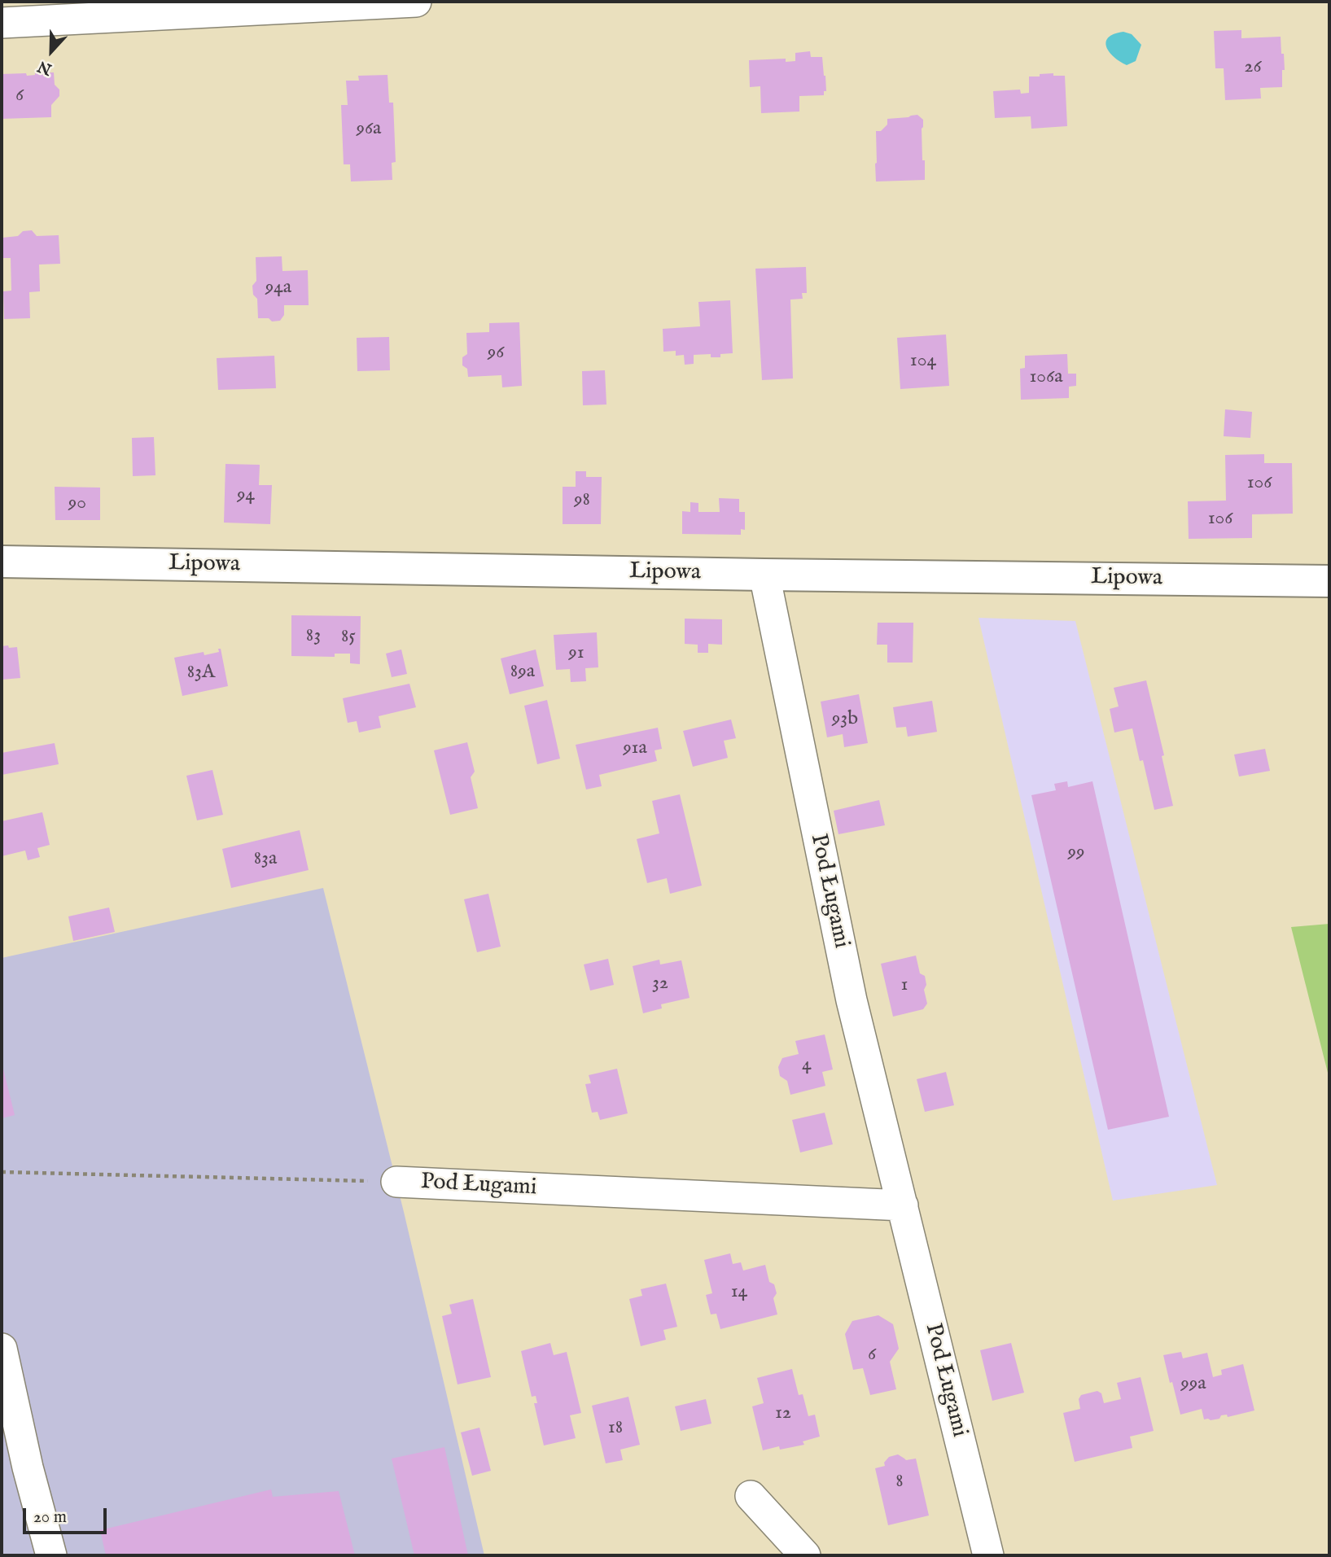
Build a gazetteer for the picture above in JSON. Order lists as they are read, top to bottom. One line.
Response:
{"streets":{"main road":["Lipowa"],"street":["Pod Ługami"]},"crossings":[["Lipowa","Pod Ługami"]],"house_numbers":["26","6","96a","94a","96","104","106a","106","94","98","90","106","83","85","91","89a","83A","93b","91a","99","83a","32","1","4","14","6","99a","12","18","8"],"scale_bar":"20 m","north":"bottom"}
